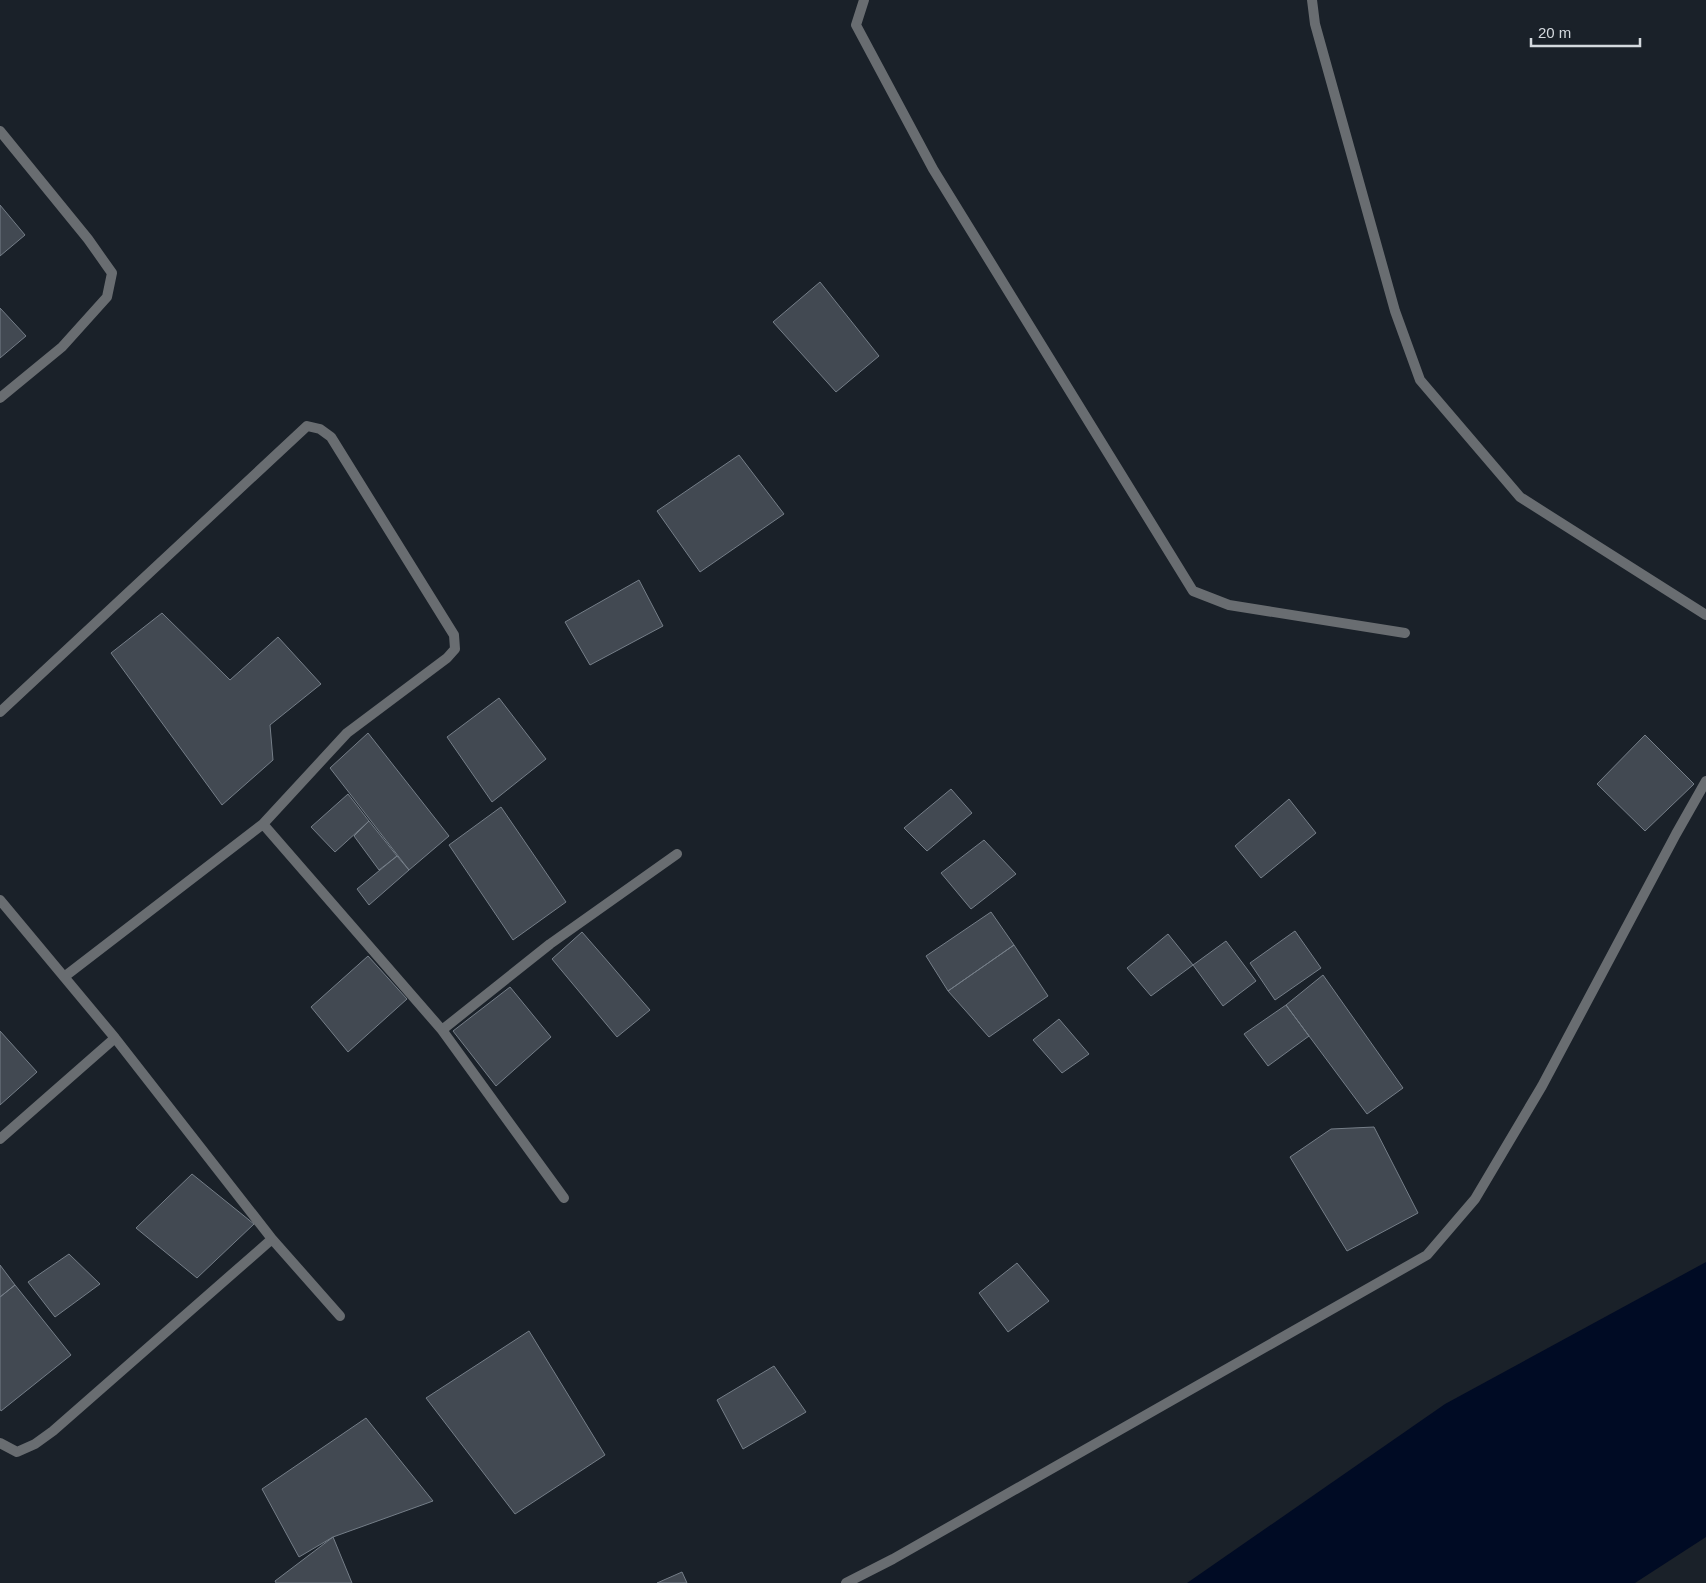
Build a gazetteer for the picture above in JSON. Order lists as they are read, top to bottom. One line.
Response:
{"scale_bar":"20 m"}
